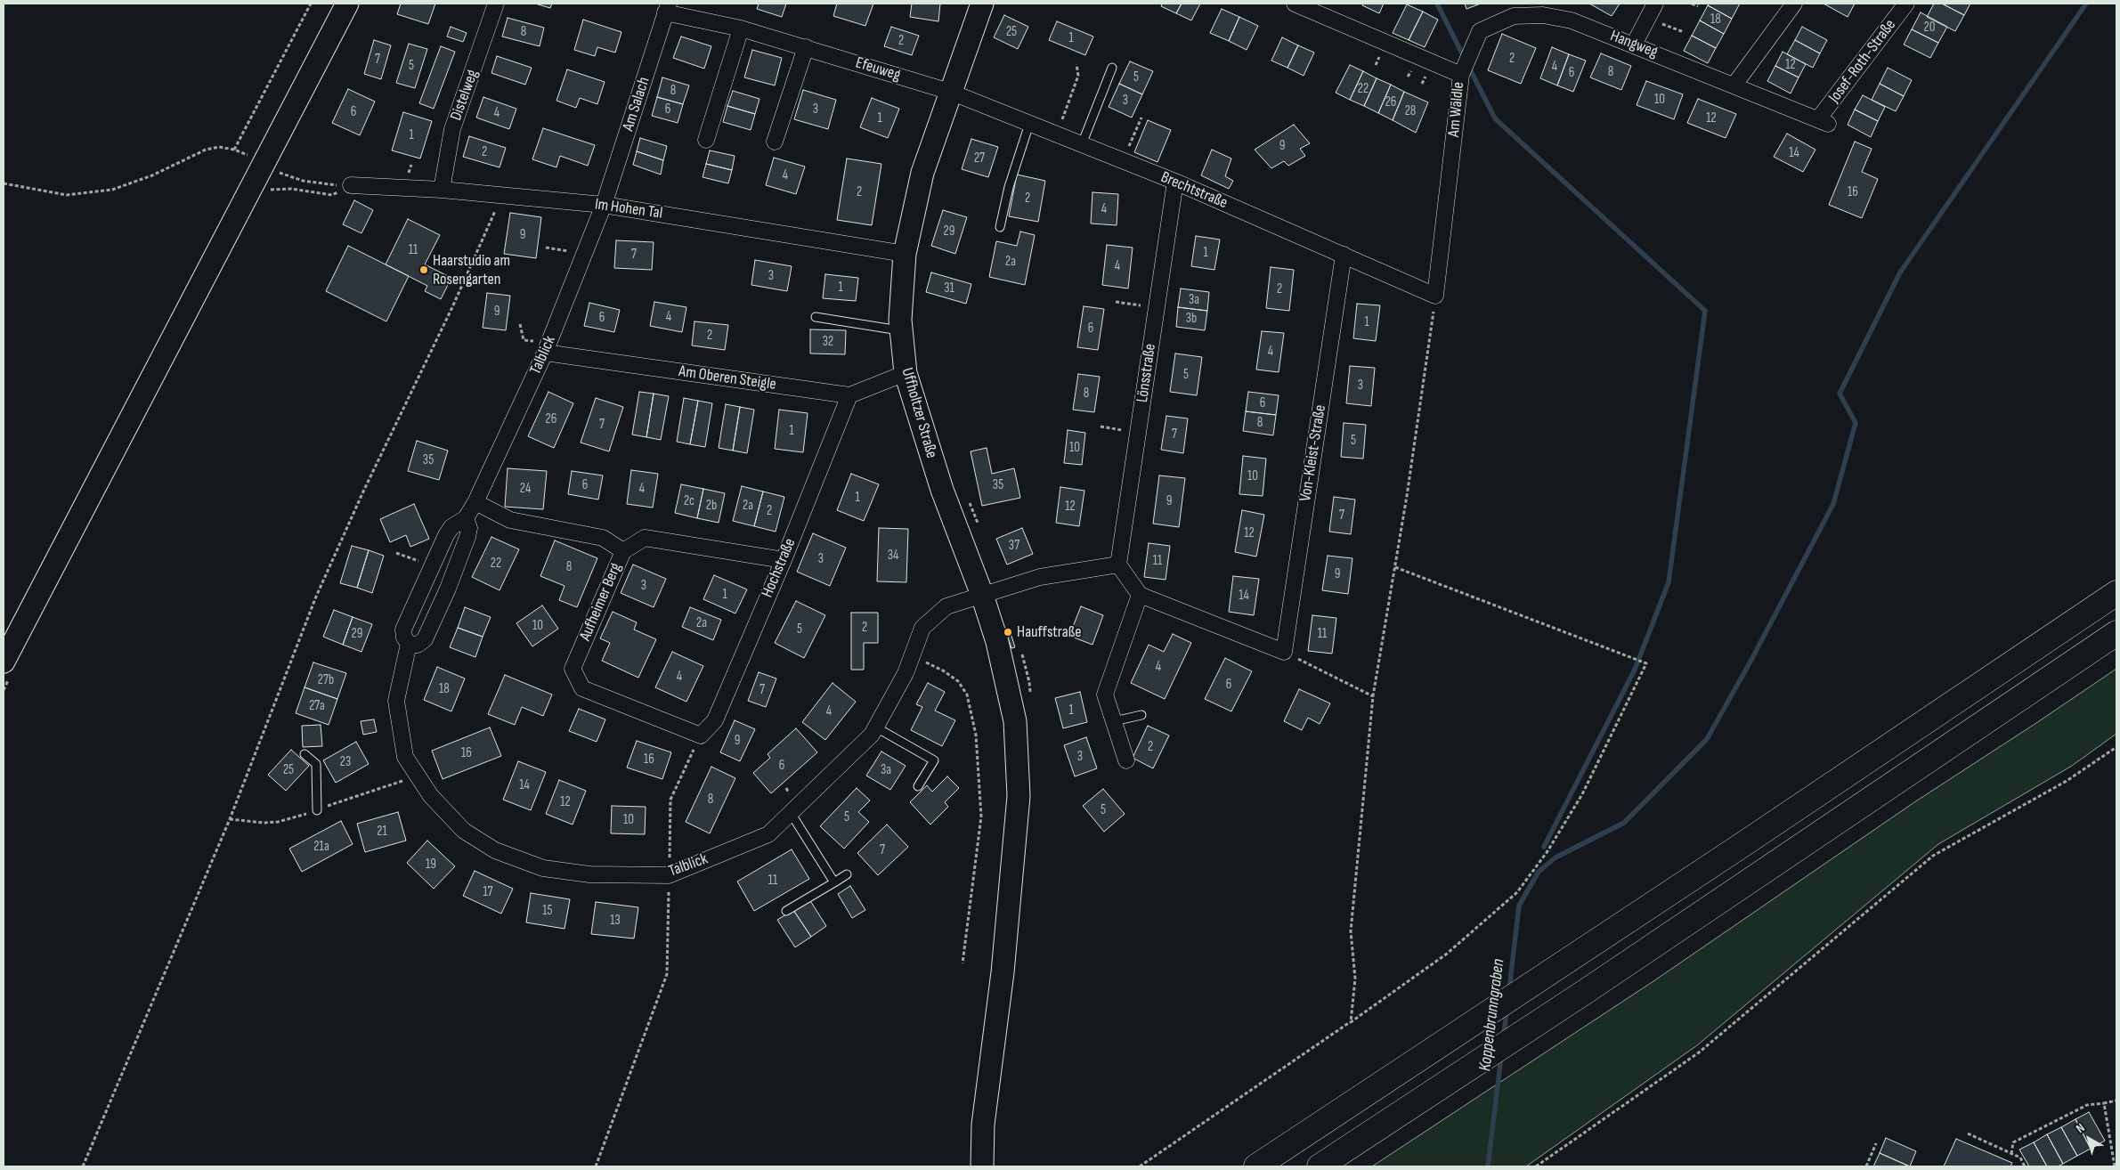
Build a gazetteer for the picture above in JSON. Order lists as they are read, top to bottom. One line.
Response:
{"streets":{"street":["Hangweg","Josef-Roth-Straße","Efeuweg","Distelweg","Am Salach","Am Wäldle","Brechtstraße","Im Hohen Tal","Talblick","Lönsstraße","Am Oberen Steigle","Uffholtzer Straße","Von-Kleist-Straße","Hochstraße","Aufheimer Berg"]},"crossings":[["Hangweg","Josef-Roth-Straße"],["Hangweg","Am Wäldle"],["Efeuweg","Am Salach"],["Efeuweg","Brechtstraße"],["Efeuweg","Uffholtzer Straße"],["Distelweg","Im Hohen Tal"],["Am Salach","Im Hohen Tal"],["Am Salach","Talblick"],["Am Wäldle","Brechtstraße"],["Brechtstraße","Lönsstraße"],["Brechtstraße","Uffholtzer Straße"],["Brechtstraße","Von-Kleist-Straße"],["Im Hohen Tal","Talblick"],["Im Hohen Tal","Uffholtzer Straße"],["Talblick","Am Oberen Steigle"],["Talblick","Uffholtzer Straße"],["Am Oberen Steigle","Uffholtzer Straße"],["Am Oberen Steigle","Hochstraße"],["Hochstraße","Aufheimer Berg"]],"water":["Koppenbrunngraben"],"places":["Haarstudio am Rosengarten","Hauffstraße"],"house_numbers":["18","20","8","25","1","2","2","7","12","5","4","8","6","5","22","8","10","3","26","6","3","28","6","4","1","12","1","9","2","14","27","4","2","16","2","4","29","9","11","1","7","2a","4","3","1","31","2","3a","9","4","6","3b","1","6","2","32","4","5","3","8","6","26","8","7","1","7","5","10","35","10","6","35","24","4","1","2c","9","2b","2a","12","2","7","12","37","34","3","11","22","8","9","3","1","14","2a","10","2","5","29","11","4","4","27b","6","18","7","27a","1","4","9","2","16","3","16","23","6","25","3a","14","8","12","5","5","10","21","21a","7","19","11","17","15","13"],"north":"top left"}
